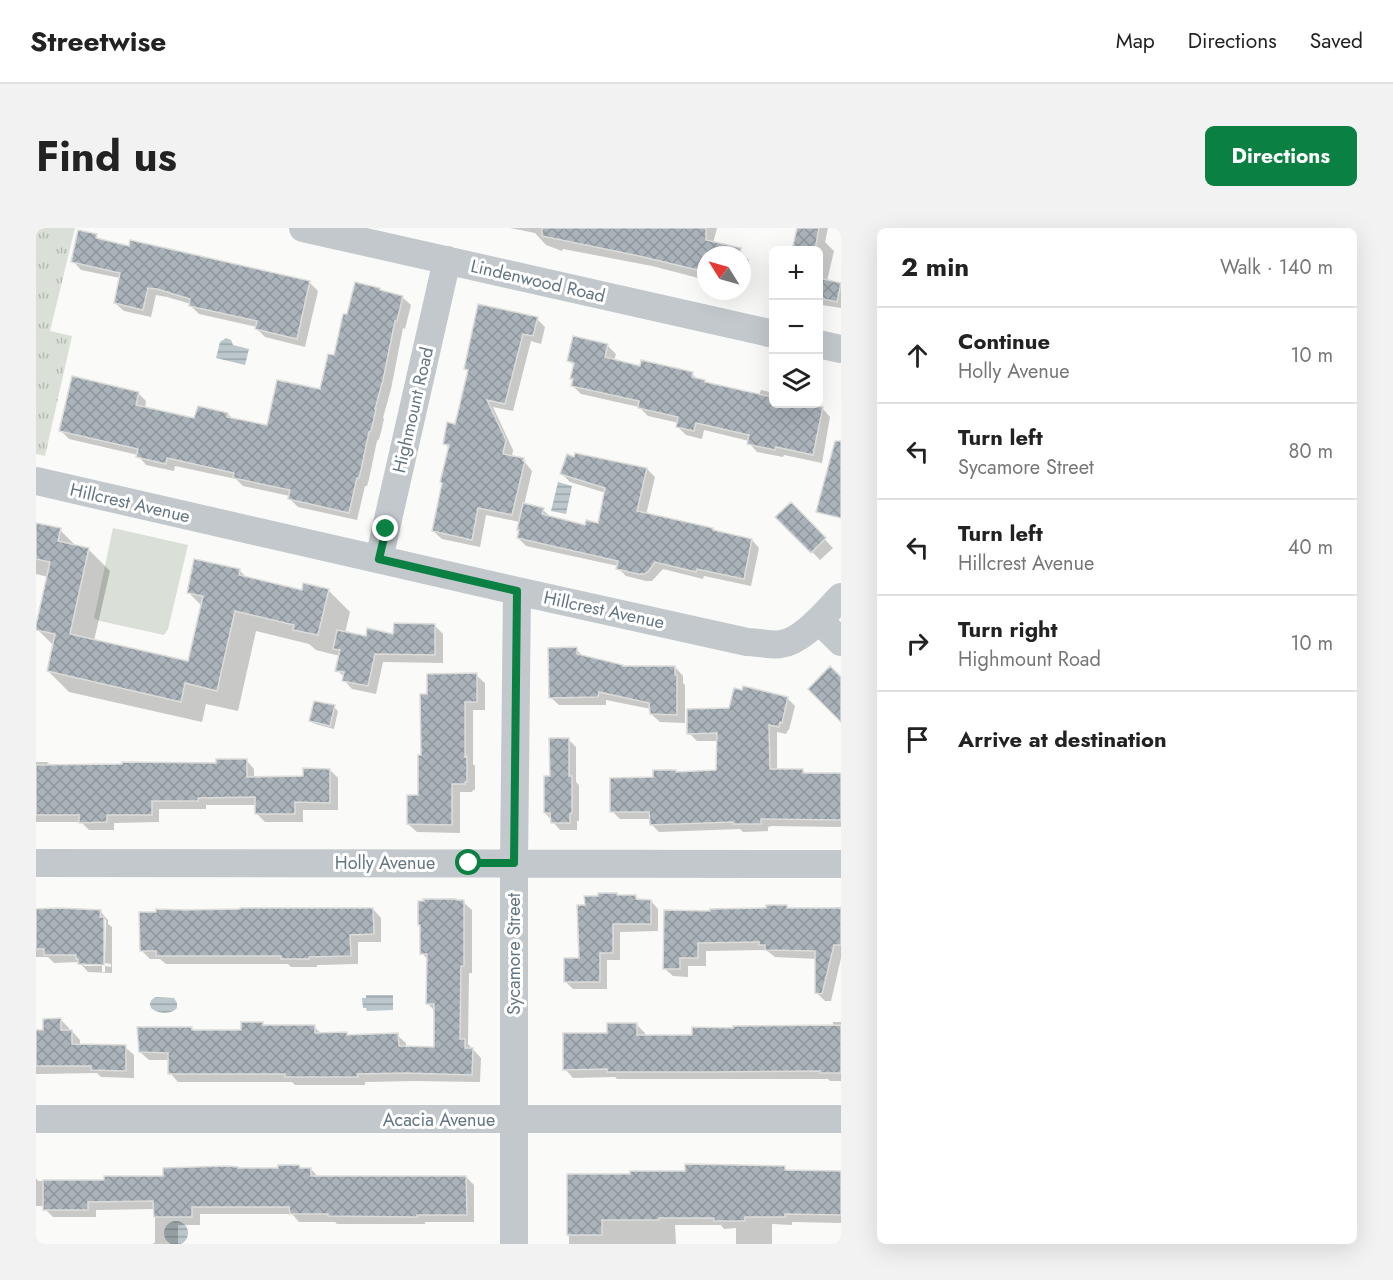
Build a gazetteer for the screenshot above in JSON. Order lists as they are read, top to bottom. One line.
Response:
{"streets":{"street":["Lindenwood Road","Highmount Road","Hillcrest Avenue","Holly Avenue","Sycamore Street","Acacia Avenue"]},"crossings":[["Lindenwood Road","Highmount Road"],["Highmount Road","Hillcrest Avenue"],["Hillcrest Avenue","Sycamore Street"],["Holly Avenue","Sycamore Street"],["Sycamore Street","Acacia Avenue"]],"north":"top left","page":{"header":"Streetwise","nav":["Map","Directions","Saved"],"title":"Find us","buttons":"Directions","heading":["2 min","Walk · 140 m"],"map_buttons":["+","−"],"list":[["Continue","Holly Avenue","10 m"],["Turn left","Sycamore Street","80 m"],["Turn left","Hillcrest Avenue","40 m"],["Turn right","Highmount Road","10 m"],"Arrive at destination"]}}
